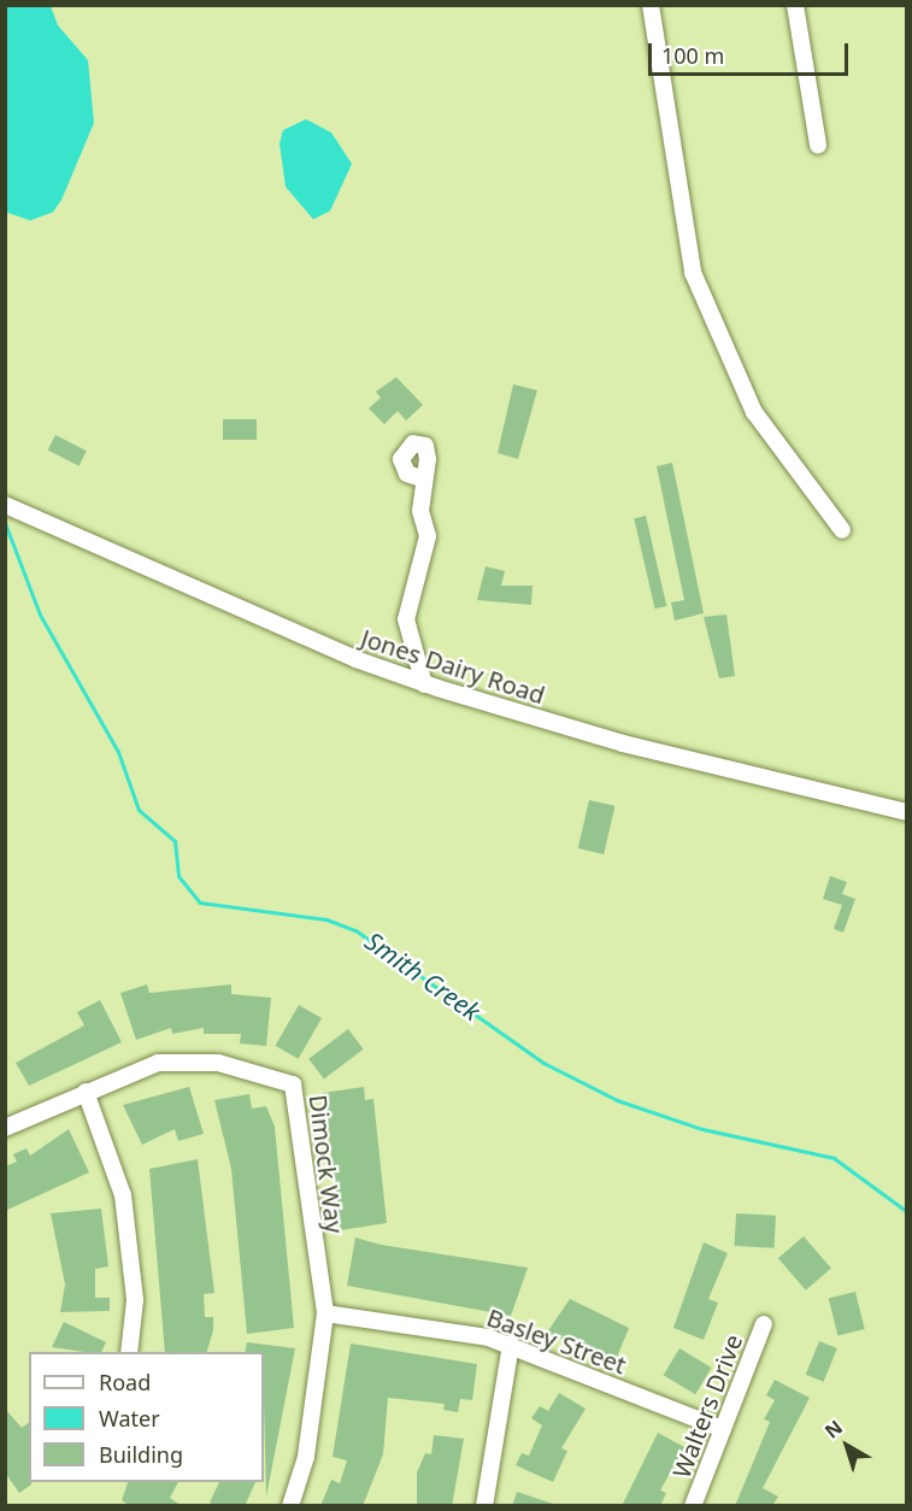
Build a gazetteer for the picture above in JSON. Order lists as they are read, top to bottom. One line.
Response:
{"streets":{"street":["Jones Dairy Road","Dimock Way","Basley Street","Walters Drive"]},"crossings":[["Dimock Way","Basley Street"],["Basley Street","Walters Drive"]],"water":["Smith Creek"],"legend":["Road","Water","Building"],"scale_bar":"100 m","north":"top left"}
